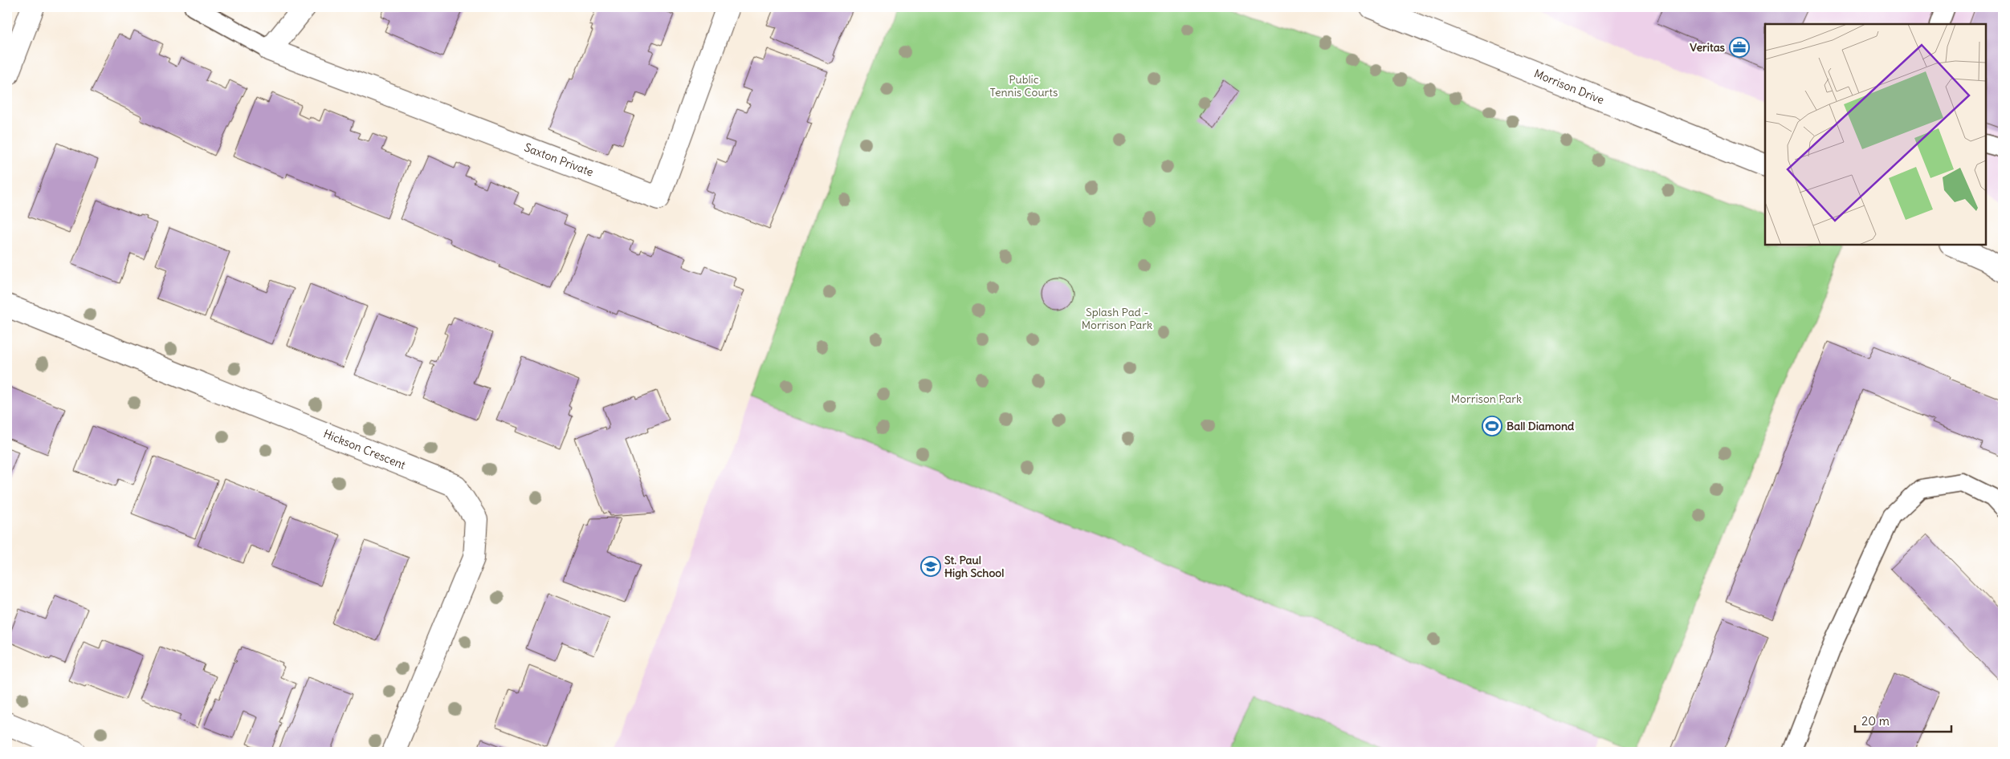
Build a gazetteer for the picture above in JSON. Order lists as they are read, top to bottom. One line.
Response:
{"streets":{"street":["Morrison Drive","Saxton Private","Hickson Crescent"]},"parks":["Public Tennis Courts","Splash Pad - Morrison Park","Morrison Park"],"places":{"office":["Veritas"],"sports":["Ball Diamond"],"school or university":["St. Paul High School"]},"scale_bar":"20 m"}
